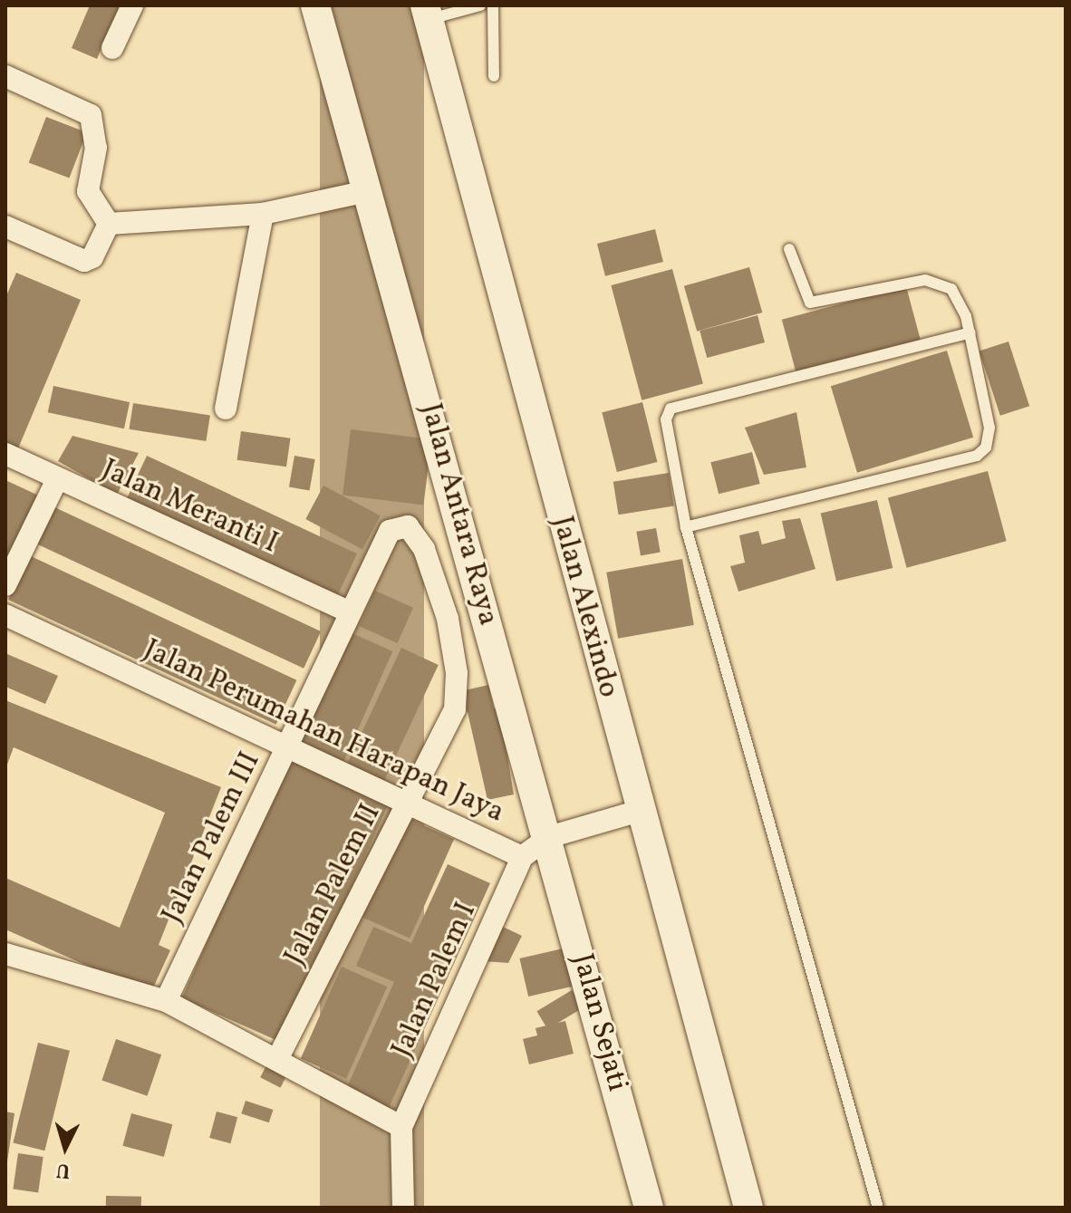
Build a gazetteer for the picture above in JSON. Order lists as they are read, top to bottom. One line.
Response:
{"streets":{"street":["Jalan Meranti I","Jalan Antara Raya","Jalan Alexindo","Jalan Perumahan Harapan Jaya","Jalan Palem III","Jalan Palem II","Jalan Palem I","Jalan Sejati"]},"crossings":[["Jalan Meranti I","Jalan Palem III"],["Jalan Antara Raya","Jalan Perumahan Harapan Jaya"],["Jalan Antara Raya","Jalan Sejati"],["Jalan Alexindo","Jalan Perumahan Harapan Jaya"],["Jalan Perumahan Harapan Jaya","Jalan Palem III"],["Jalan Perumahan Harapan Jaya","Jalan Palem II"],["Jalan Perumahan Harapan Jaya","Jalan Palem I"],["Jalan Perumahan Harapan Jaya","Jalan Sejati"],["Jalan Palem III","Jalan Palem II"]],"north":"bottom"}
